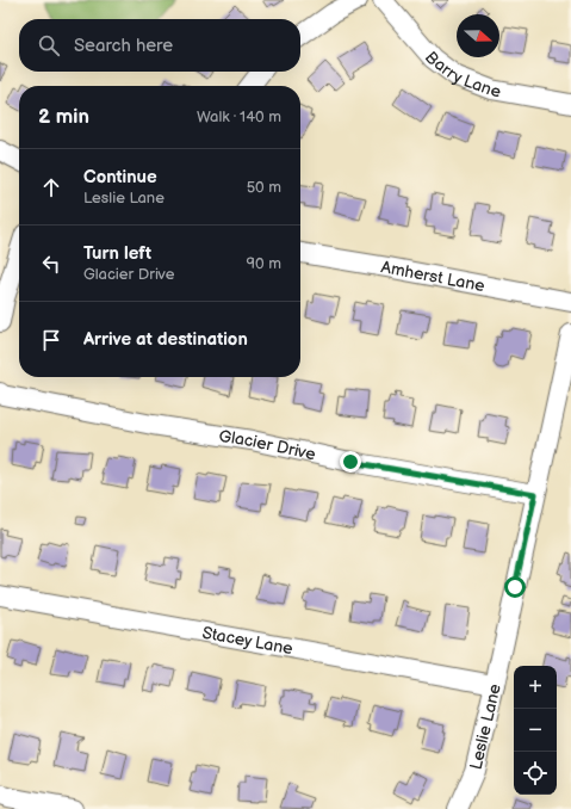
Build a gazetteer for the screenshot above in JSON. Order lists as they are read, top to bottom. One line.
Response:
{"streets":{"street":["Barry Lane","Amherst Lane","Glacier Drive","Stacey Lane","Leslie Lane"]},"crossings":[["Glacier Drive","Leslie Lane"],["Stacey Lane","Leslie Lane"]],"north":"right","page":{"search":"Search here","heading":["2 min","Walk · 140 m"],"list":[["Continue","Leslie Lane","50 m"],["Turn left","Glacier Drive","90 m"],"Arrive at destination"],"map_buttons":["+","−"]}}
